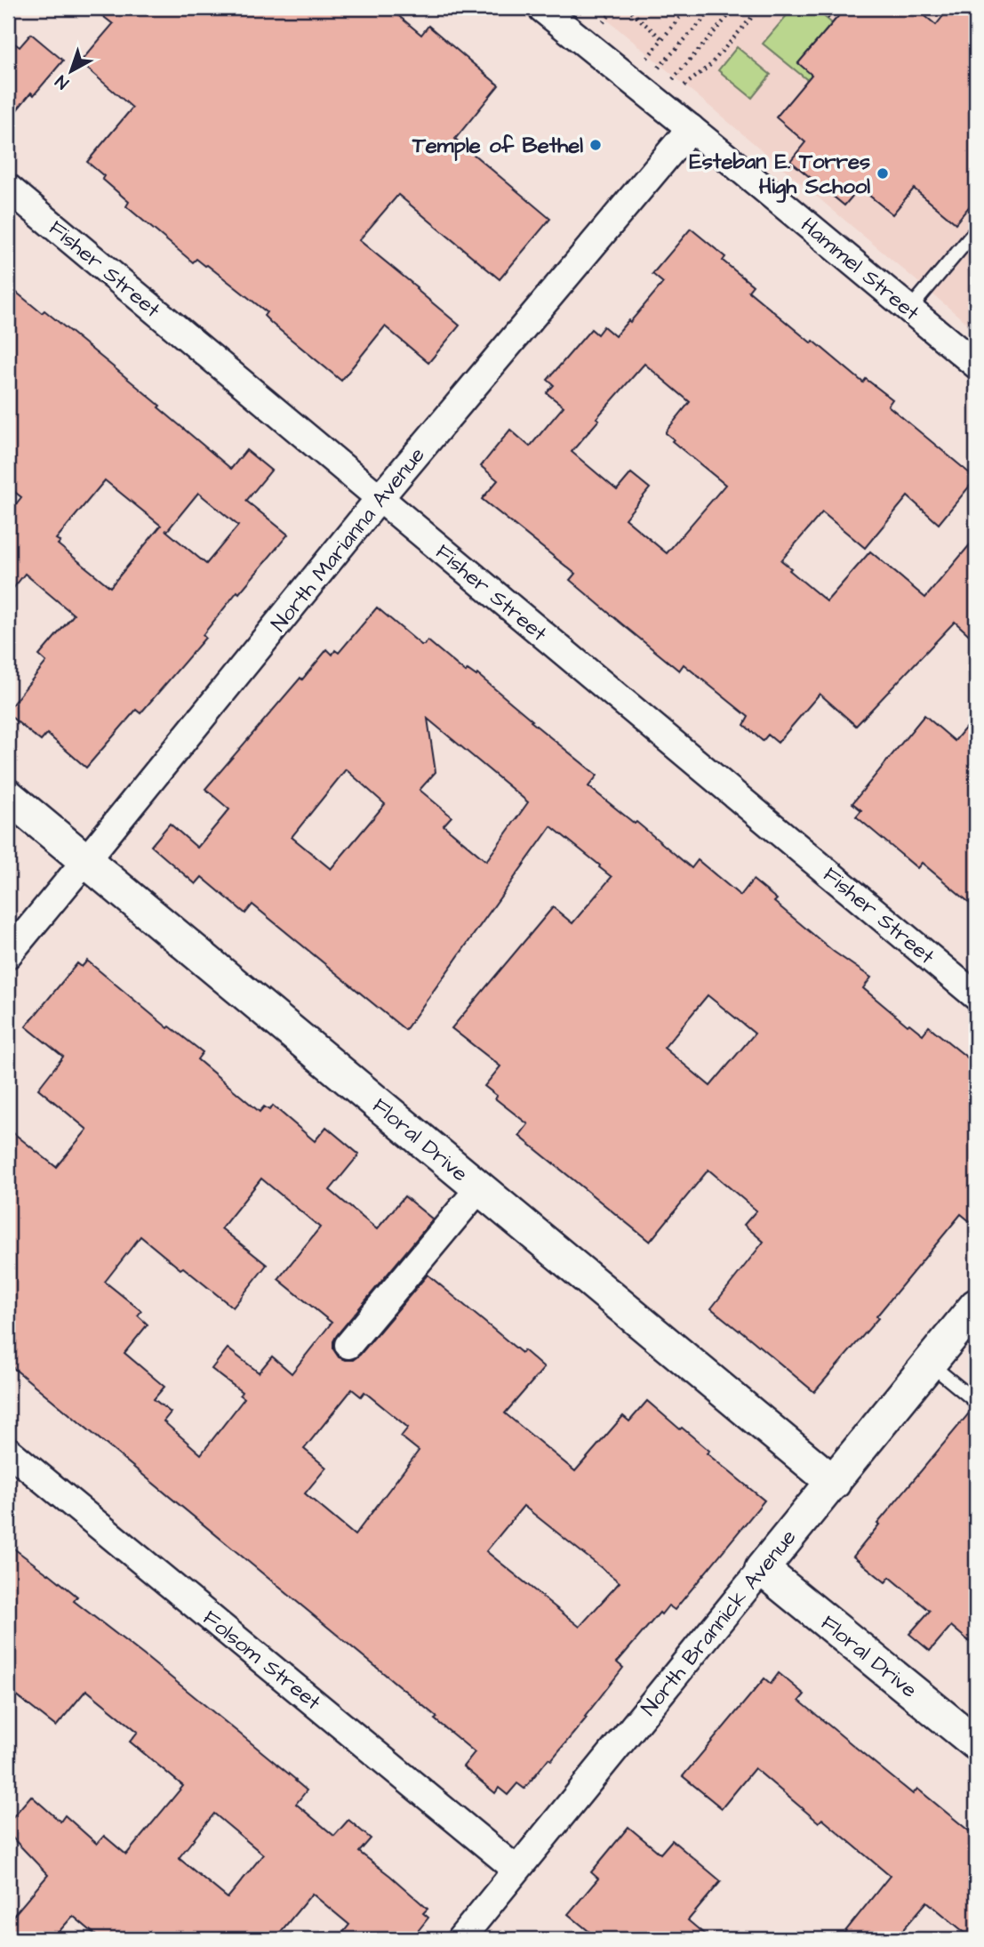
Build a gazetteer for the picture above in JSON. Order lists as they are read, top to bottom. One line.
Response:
{"streets":{"street":["Fisher Street","Hammel Street","North Marianna Avenue","Floral Drive","North Brannick Avenue","Folsom Street"]},"crossings":[["Fisher Street","North Marianna Avenue"],["Hammel Street","North Marianna Avenue"],["North Marianna Avenue","Floral Drive"],["Floral Drive","North Brannick Avenue"],["North Brannick Avenue","Folsom Street"]],"places":["Temple of Bethel","Esteban E. Torres High School"],"north":"bottom left"}
